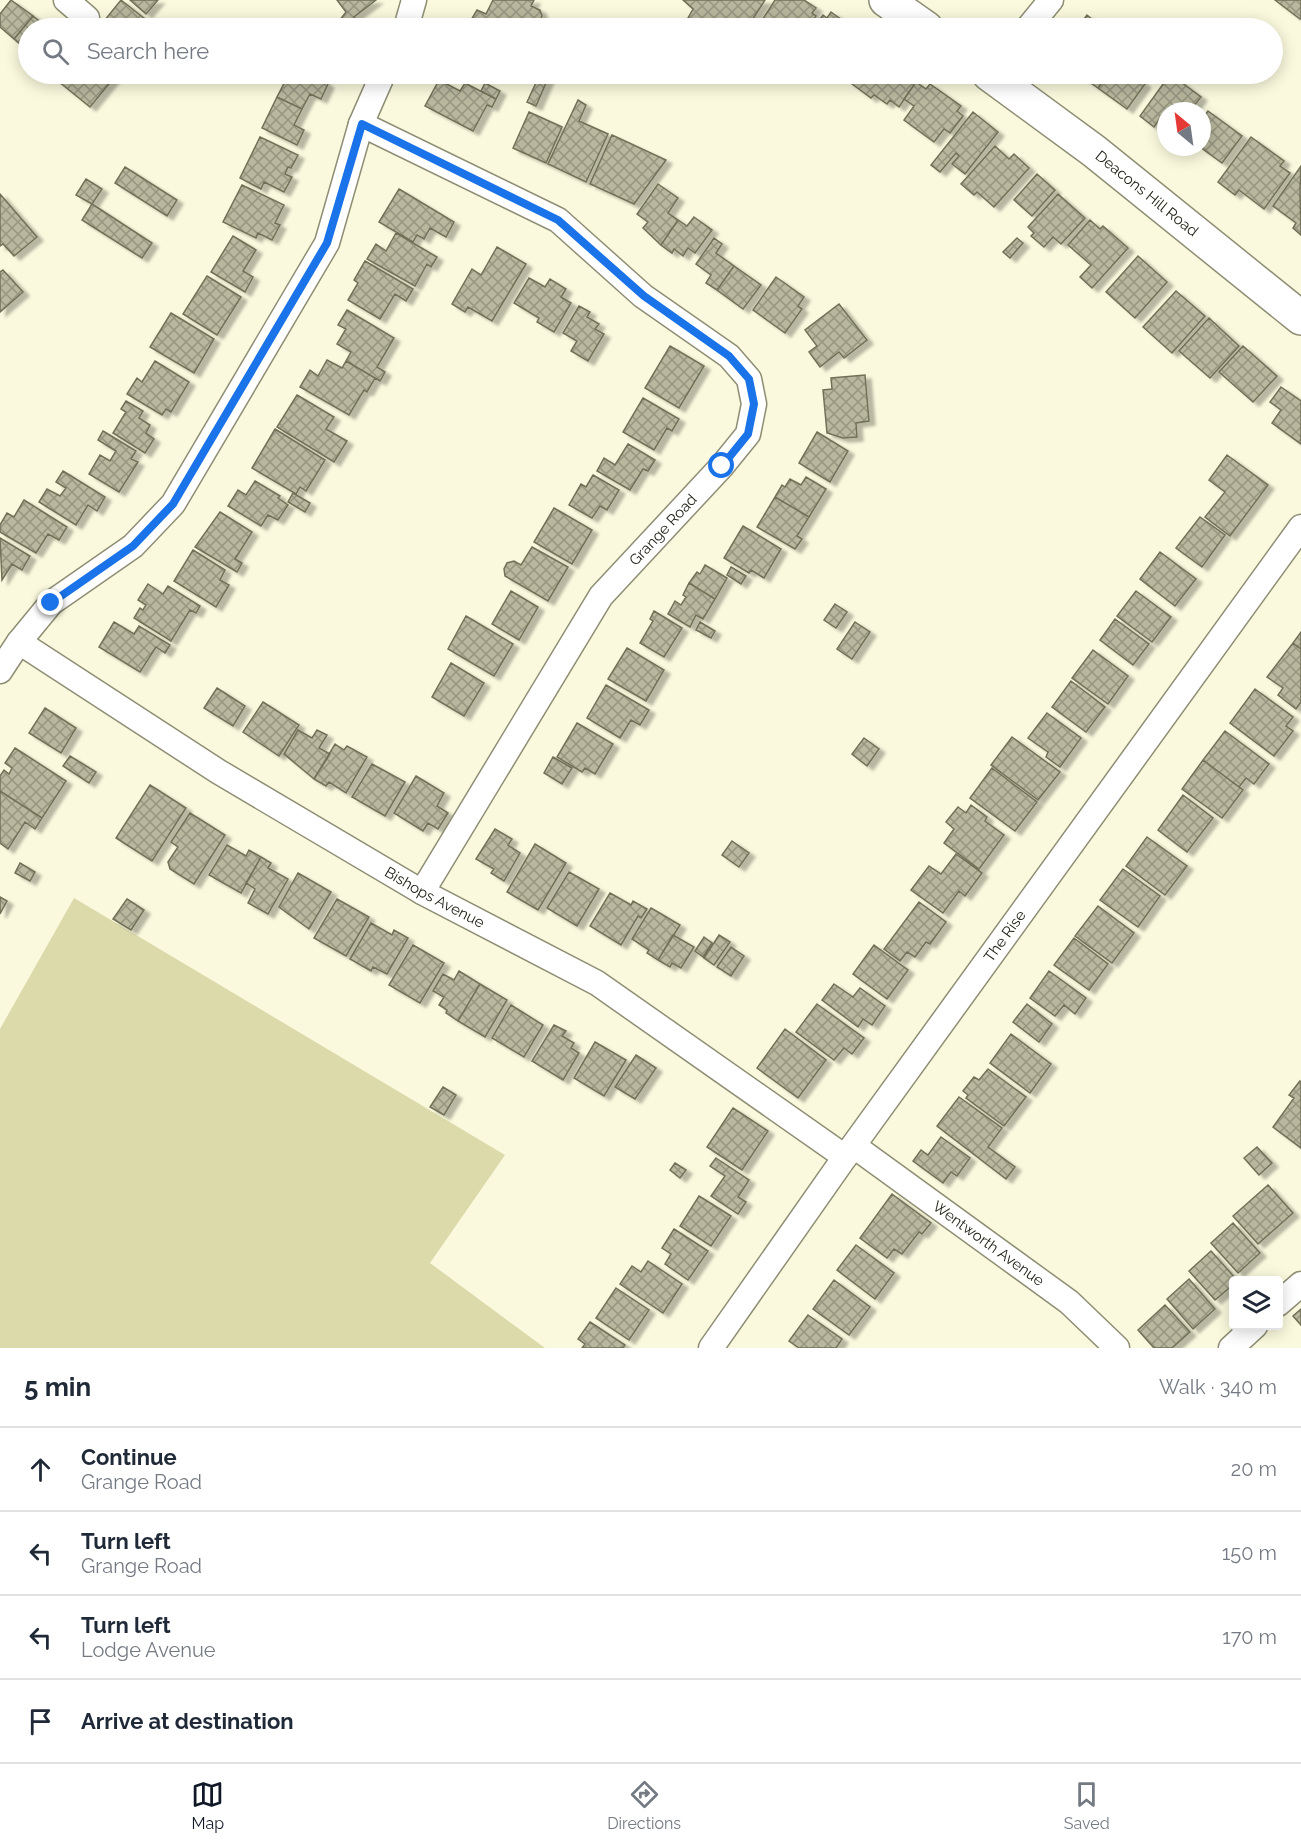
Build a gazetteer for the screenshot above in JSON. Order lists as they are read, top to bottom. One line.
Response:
{"streets":{"street":["Deacons Hill Road","Grange Road","Bishops Avenue","The Rise","Wentworth Avenue"]},"crossings":[["Grange Road","Bishops Avenue"],["Bishops Avenue","The Rise"],["Bishops Avenue","Wentworth Avenue"],["The Rise","Wentworth Avenue"]],"north":"top left","page":{"search":"Search here","heading":["5 min","Walk · 340 m"],"list":[["Continue","Grange Road","20 m"],["Turn left","Grange Road","150 m"],["Turn left","Lodge Avenue","170 m"],"Arrive at destination"],"nav":["Map","Directions","Saved"]}}
